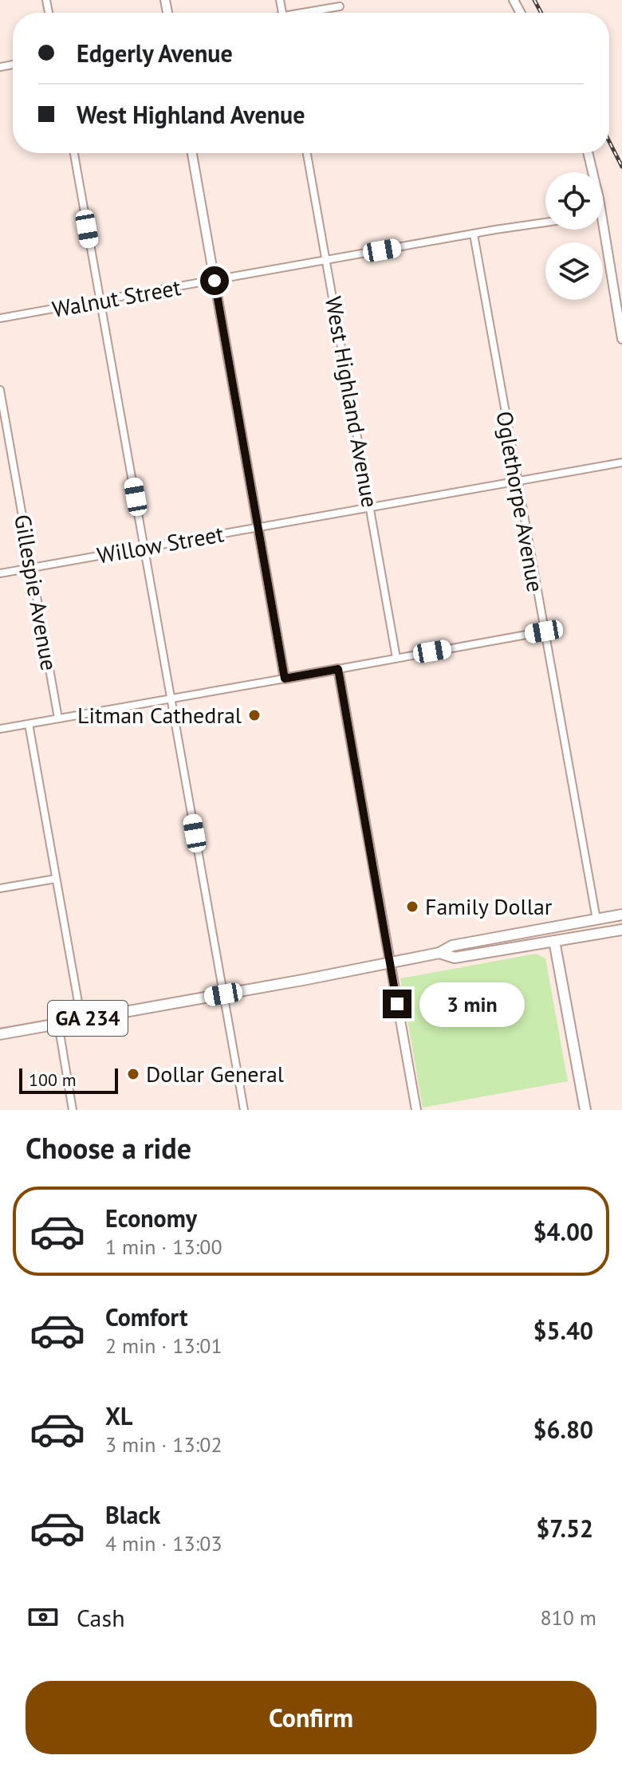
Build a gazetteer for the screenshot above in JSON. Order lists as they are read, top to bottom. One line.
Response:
{"streets":{"main road":["GA 234"],"street":["Walnut Street","West Highland Avenue","Oglethorpe Avenue","Willow Street","Gillespie Avenue"]},"crossings":[["Walnut Street","West Highland Avenue"],["Walnut Street","Oglethorpe Avenue"],["West Highland Avenue","Willow Street"],["Oglethorpe Avenue","Willow Street"],["Willow Street","Gillespie Avenue"]],"places":["Litman Cathedral","Family Dollar","Dollar General"],"scale_bar":"100 m","page":{"banner":["Edgerly Avenue","West Highland Avenue"],"bubble":"3 min","scale":"100 m","heading":"Choose a ride","list":[{"name":"Economy","note":"1 min · 13:00","value":"$4.00"},{"name":"Comfort","note":"2 min · 13:01","value":"$5.40"},{"name":"XL","note":"3 min · 13:02","value":"$6.80"},{"name":"Black","note":"4 min · 13:03","value":"$7.52"}],"pay":["Cash","810 m"],"buttons":"Confirm"}}
